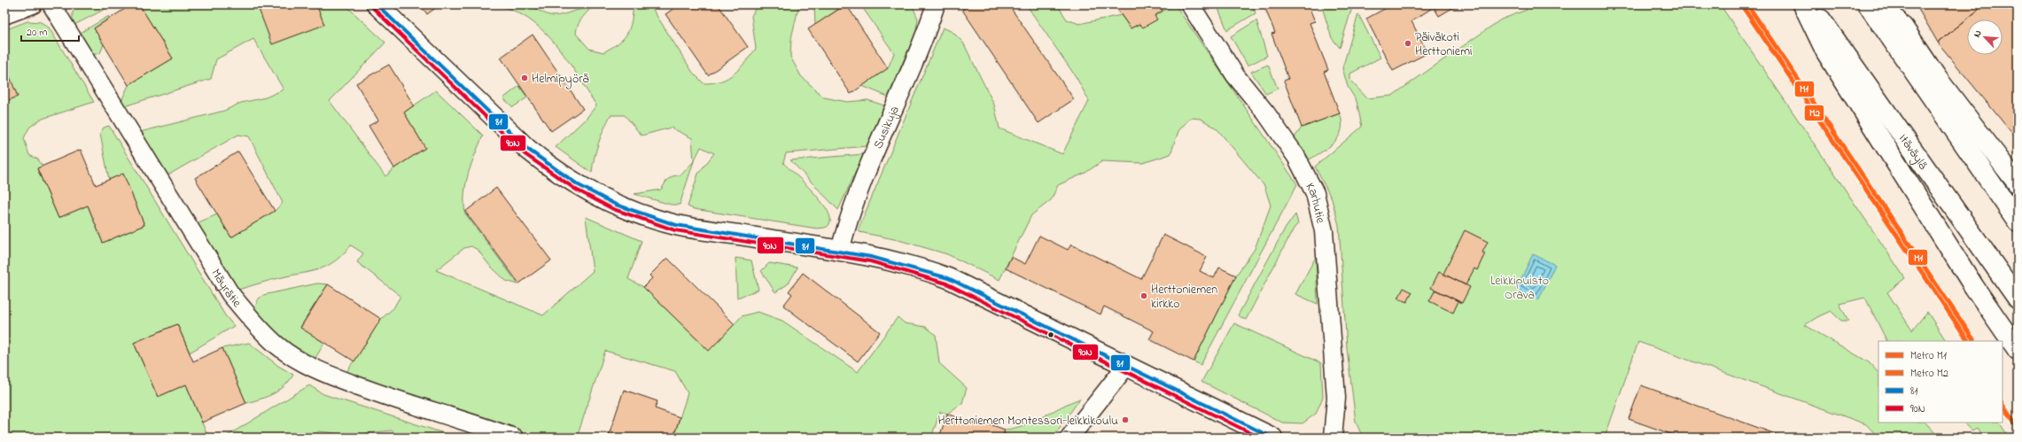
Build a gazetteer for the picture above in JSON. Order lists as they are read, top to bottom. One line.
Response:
{"streets":{"main road":["Itäväylä"],"street":["Susikuja","Karhutie","Mäyrätie"]},"parks":["Leikkipuisto Orava"],"places":["Päiväkoti Herttoniemi","Helmipyörä","Herttoniemen kirkko","Herttoniemen Montessori-leikkikoulu"],"lines":["metro line M1","transit line 81","metro line M2","transit line 90N"],"legend":["Metro M1","Metro M2","81","90N"],"scale_bar":"20 m","north":"top left"}
